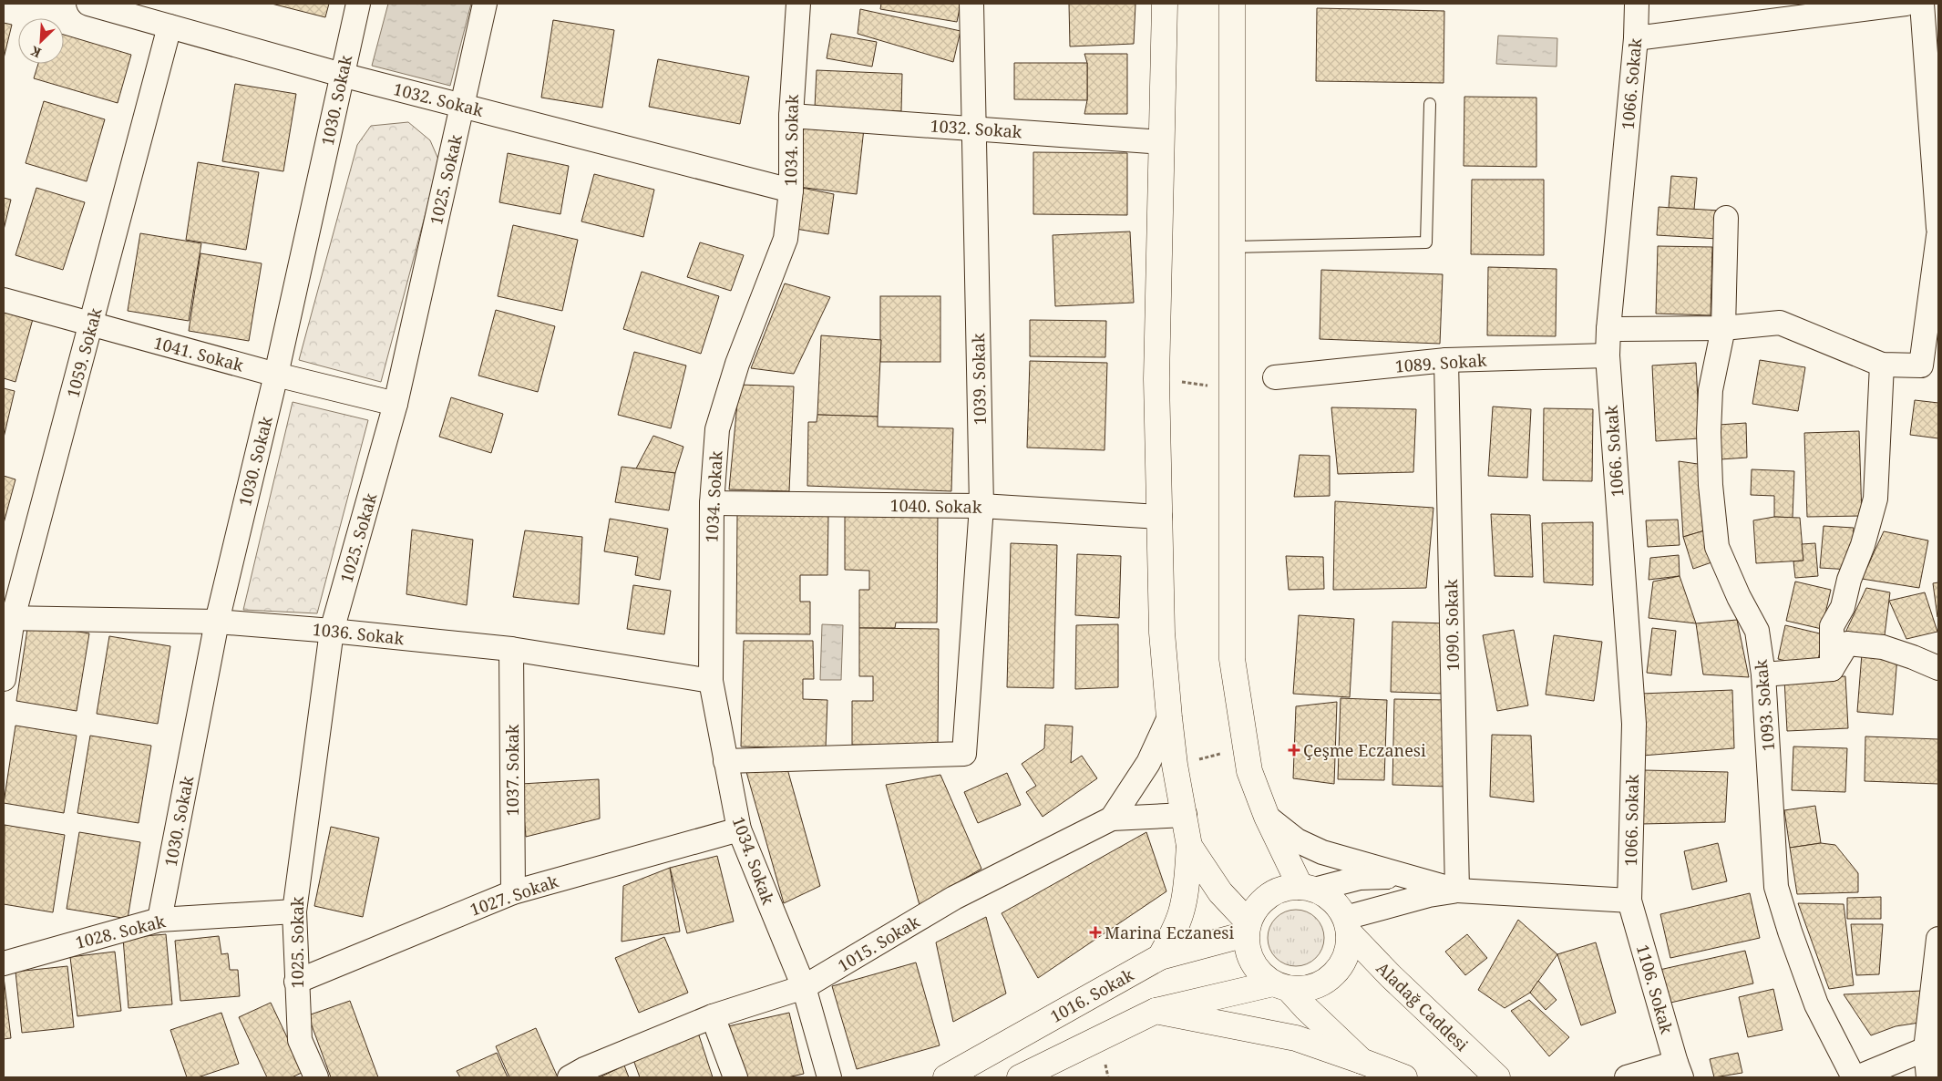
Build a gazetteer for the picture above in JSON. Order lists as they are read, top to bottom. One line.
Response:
{"streets":{"main road":["1016. Sokak","Aladağ Caddesi"],"street":["1066. Sokak","1032. Sokak","1030. Sokak","1034. Sokak","1025. Sokak","1059. Sokak","1041. Sokak","1089. Sokak","1039. Sokak","1040. Sokak","1090. Sokak","1036. Sokak","1093. Sokak","1037. Sokak","1027. Sokak","1028. Sokak","1015. Sokak","1106. Sokak"]},"crossings":[["1066. Sokak","1089. Sokak"],["1066. Sokak","1106. Sokak"],["1032. Sokak","1030. Sokak"],["1032. Sokak","1034. Sokak"],["1032. Sokak","1025. Sokak"],["1032. Sokak","1059. Sokak"],["1032. Sokak","1039. Sokak"],["1030. Sokak","1041. Sokak"],["1030. Sokak","1036. Sokak"],["1030. Sokak","1028. Sokak"],["1034. Sokak","1039. Sokak"],["1034. Sokak","1040. Sokak"],["1034. Sokak","1036. Sokak"],["1034. Sokak","1027. Sokak"],["1034. Sokak","1015. Sokak"],["1025. Sokak","1041. Sokak"],["1025. Sokak","1036. Sokak"],["1025. Sokak","1027. Sokak"],["1025. Sokak","1028. Sokak"],["1059. Sokak","1041. Sokak"],["1059. Sokak","1036. Sokak"],["1089. Sokak","1090. Sokak"],["1039. Sokak","1040. Sokak"],["1036. Sokak","1037. Sokak"],["1037. Sokak","1027. Sokak"],["1016. Sokak","Aladağ Caddesi"]],"places":{"health":["Çeşme Eczanesi","Marina Eczanesi"]},"north":"bottom left"}
